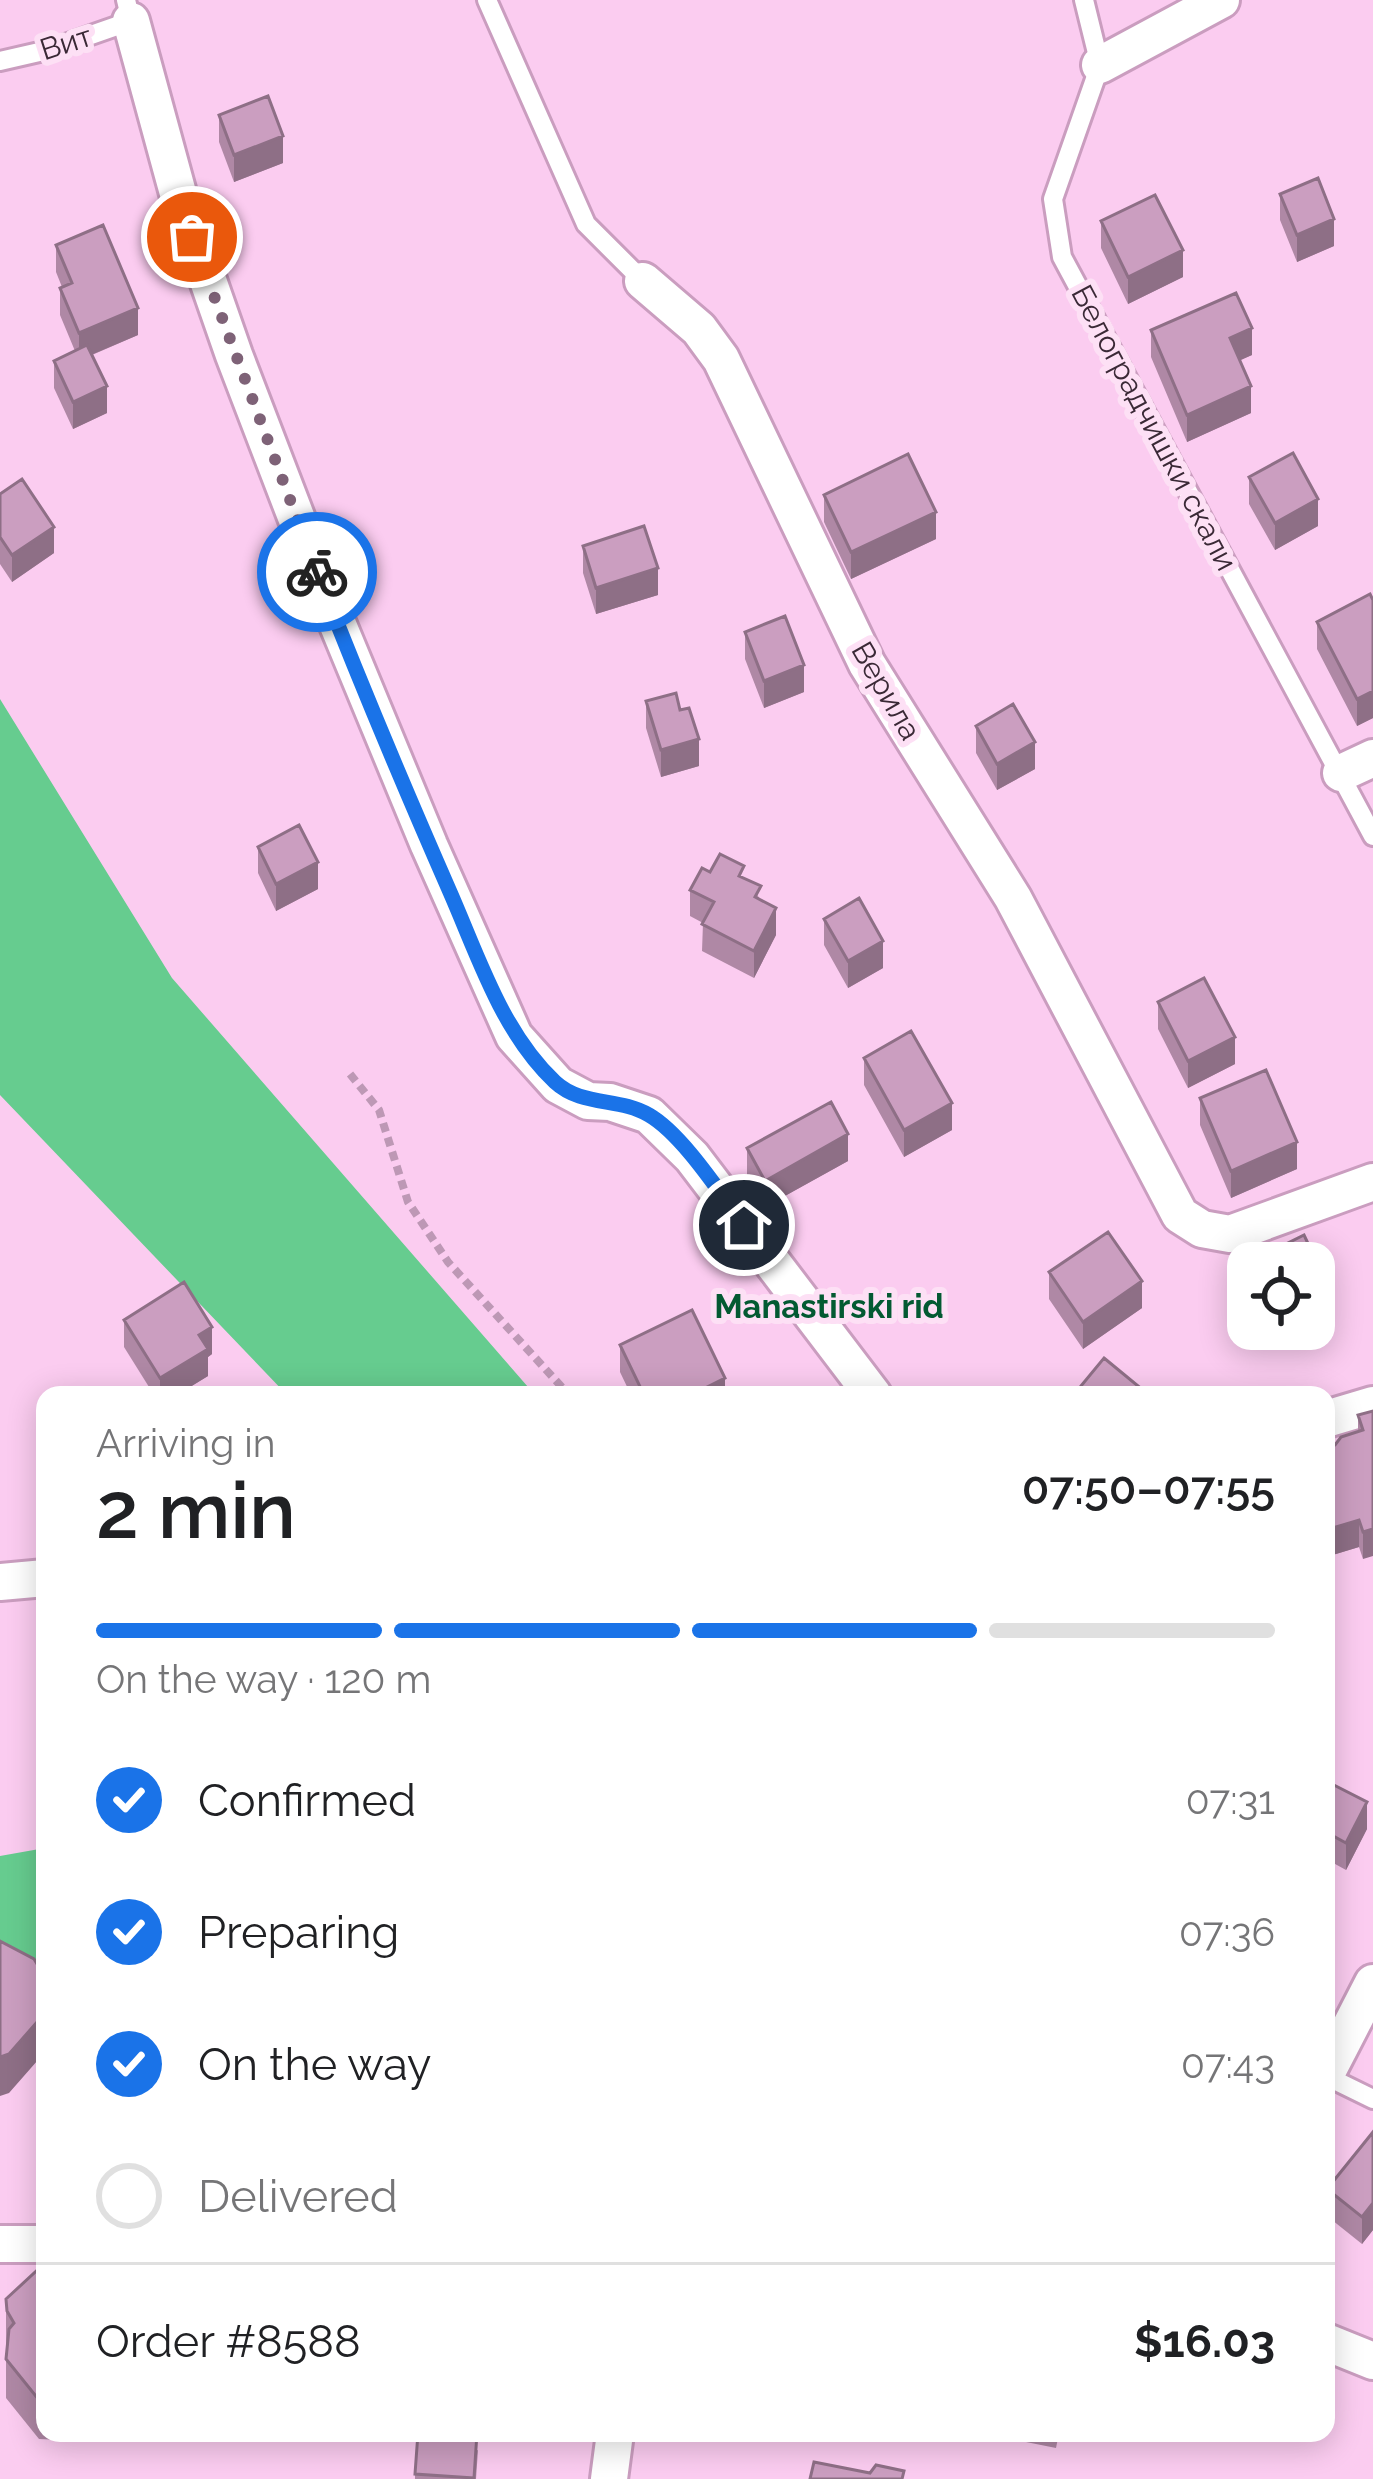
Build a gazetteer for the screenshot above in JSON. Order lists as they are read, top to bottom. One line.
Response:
{"streets":{"street":["Верила"],"lane":["Вит","Белоградчишки скали"]},"districts":["Manastirski rid"],"page":{"heading":["2 min","Arriving in","07:50–07:55"],"panel":["Order #8588","$16.03"],"bar":"On the way · 120 m","list":[["Confirmed","07:31"],["Preparing","07:36"],["On the way","07:43"],"Delivered"]}}
